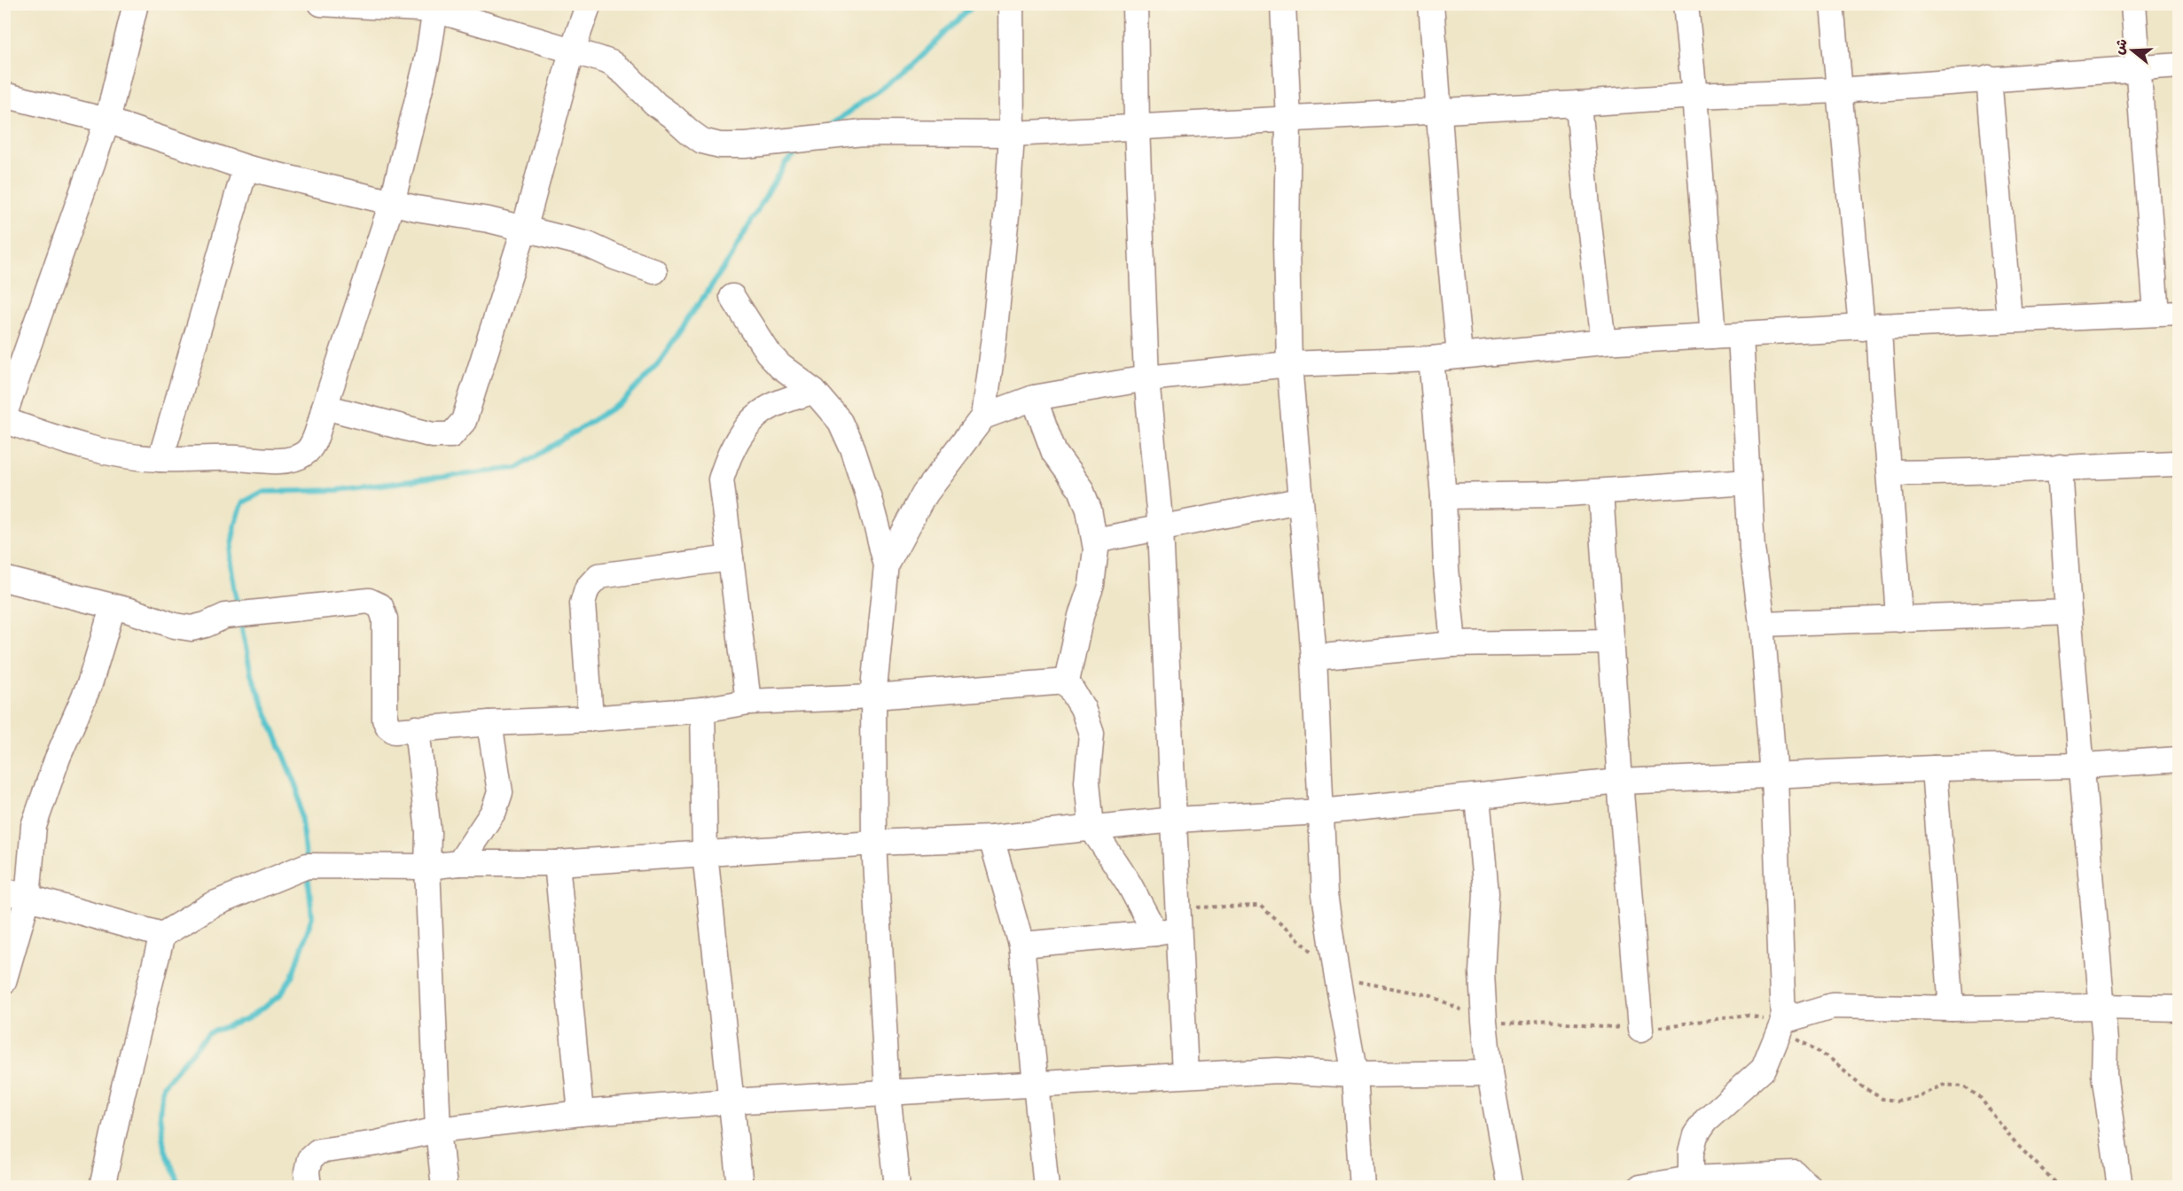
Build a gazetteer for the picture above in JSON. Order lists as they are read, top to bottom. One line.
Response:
{"north":"left"}
